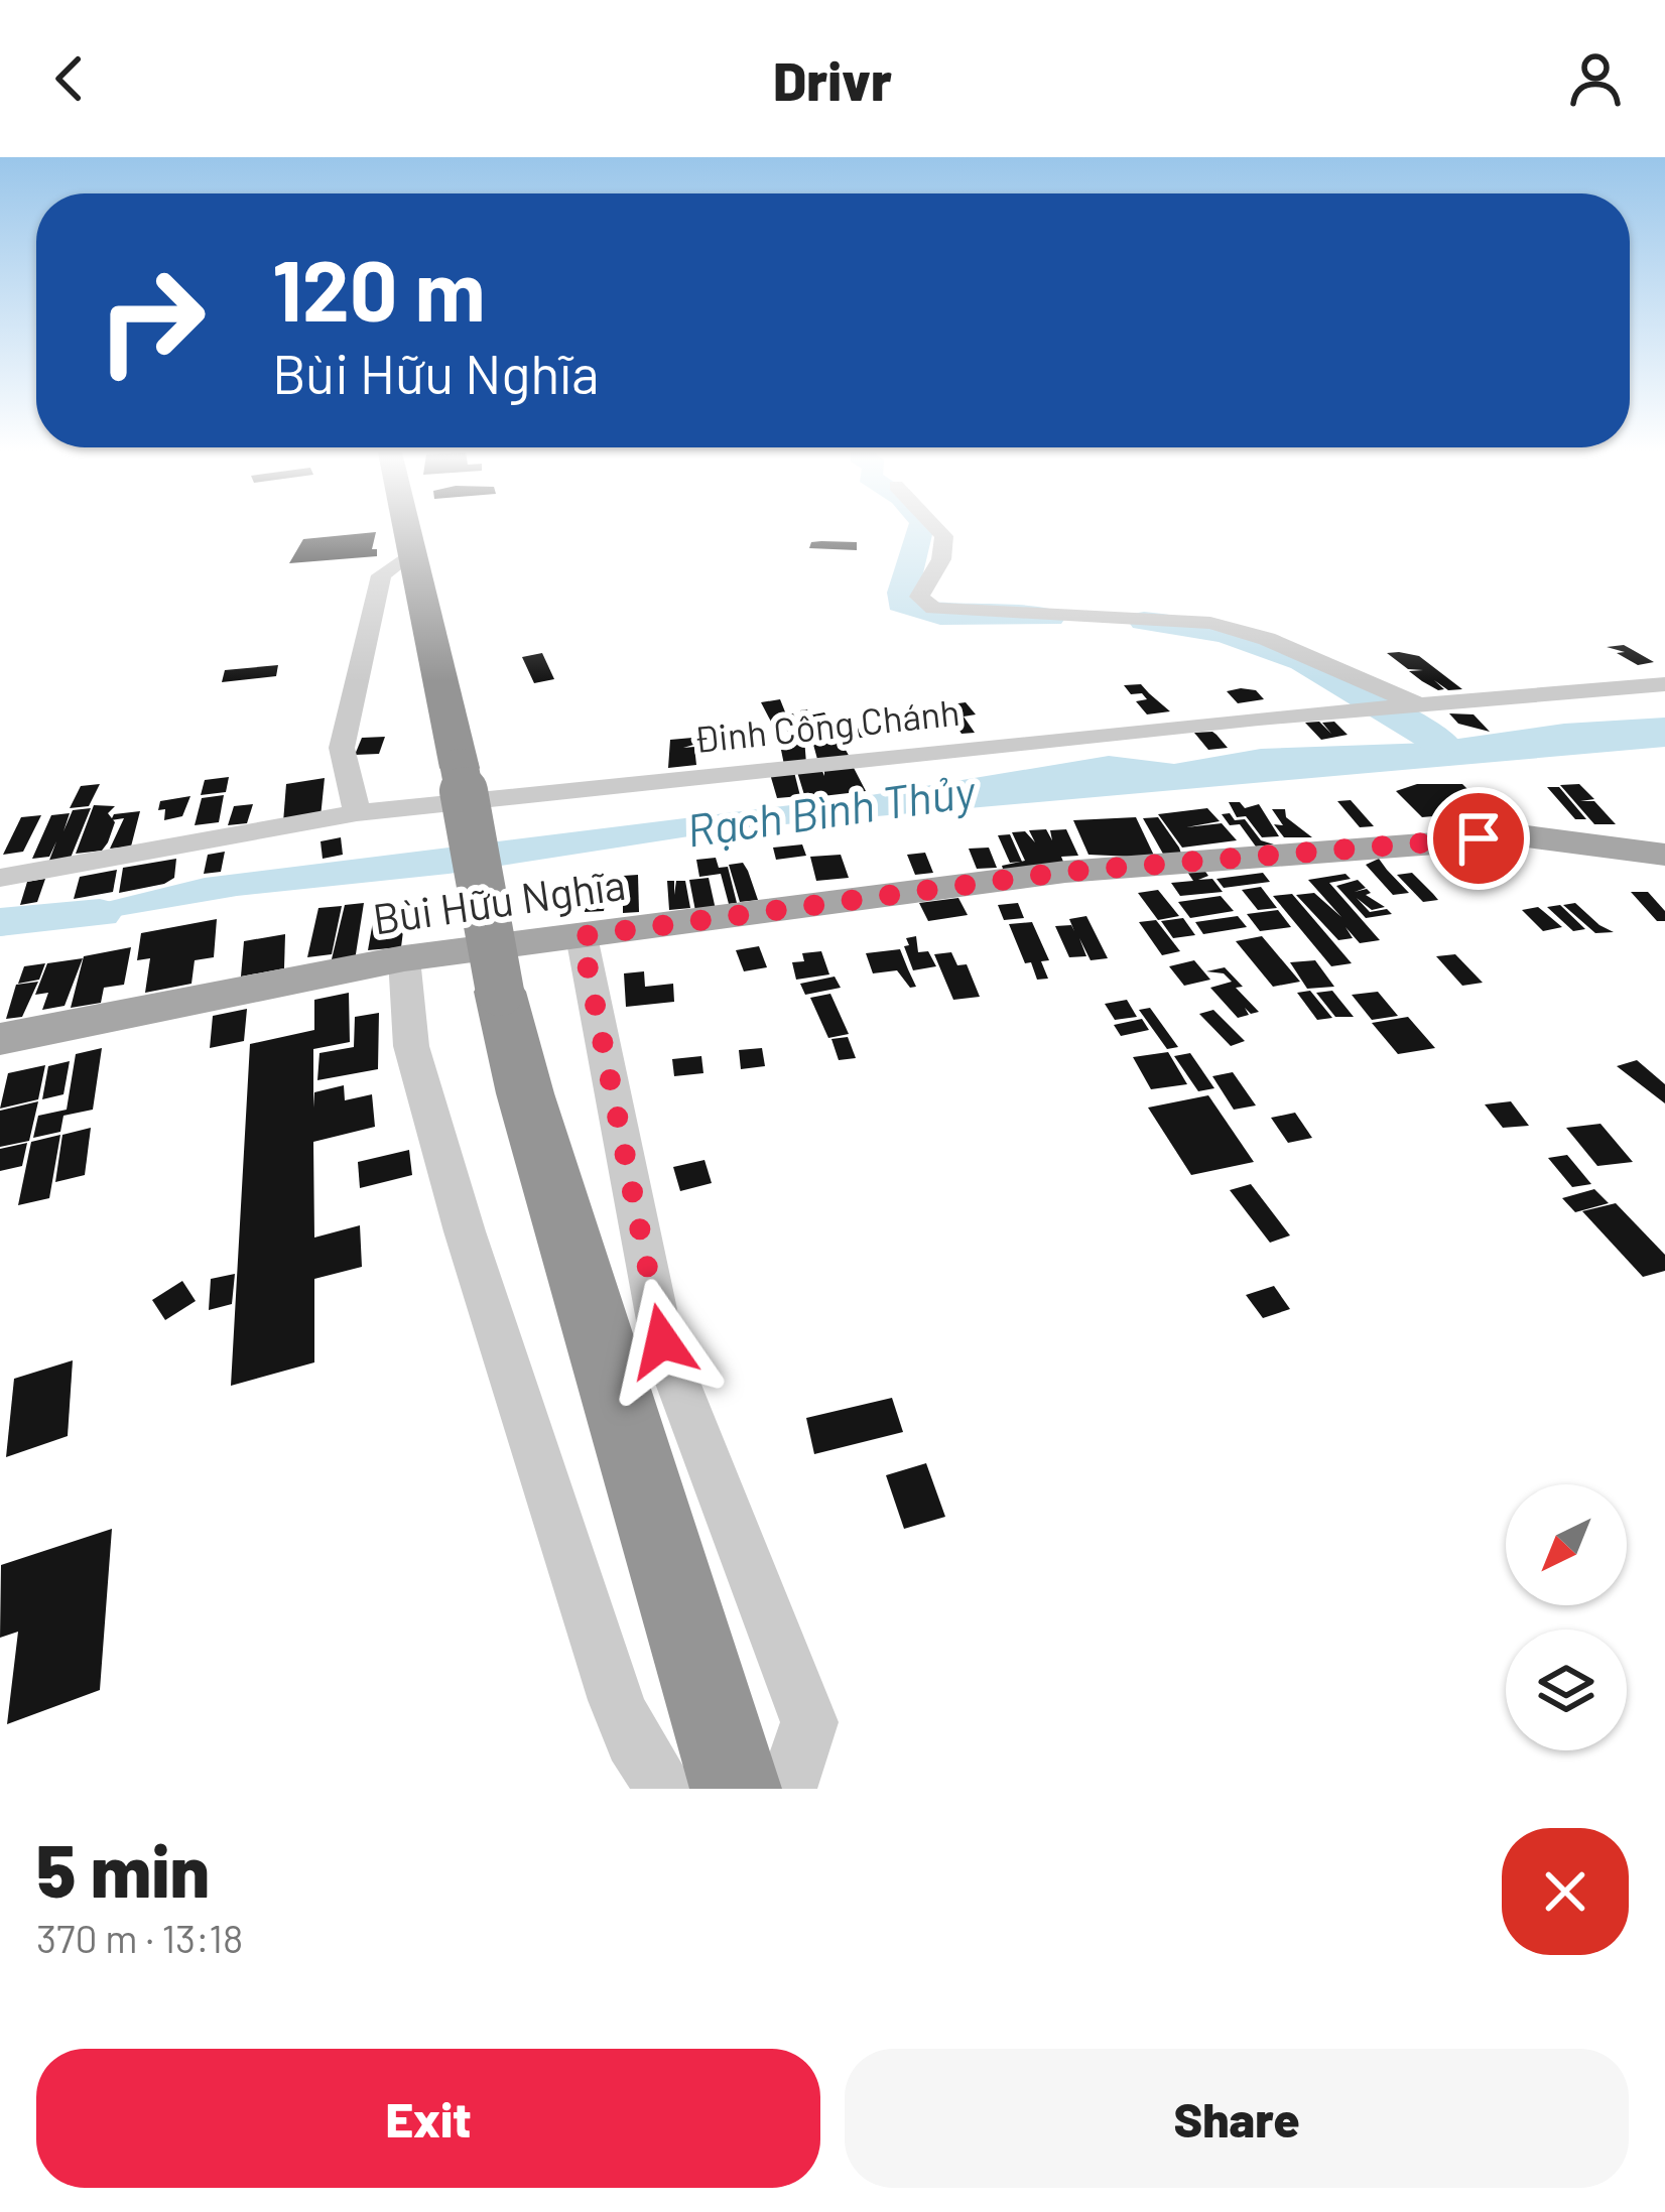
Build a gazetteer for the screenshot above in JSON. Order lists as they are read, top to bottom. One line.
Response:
{"streets":{"main road":["Bùi Hữu Nghĩa"],"street":["Đinh Công Chánh"]},"water":["Rạch Bình Thủy"],"north":"bottom left","page":{"header":"Drivr","turn":["120 m","Bùi Hữu Nghĩa"],"heading":["5 min","370 m · 13:18"],"buttons":["Exit","Share"]}}
